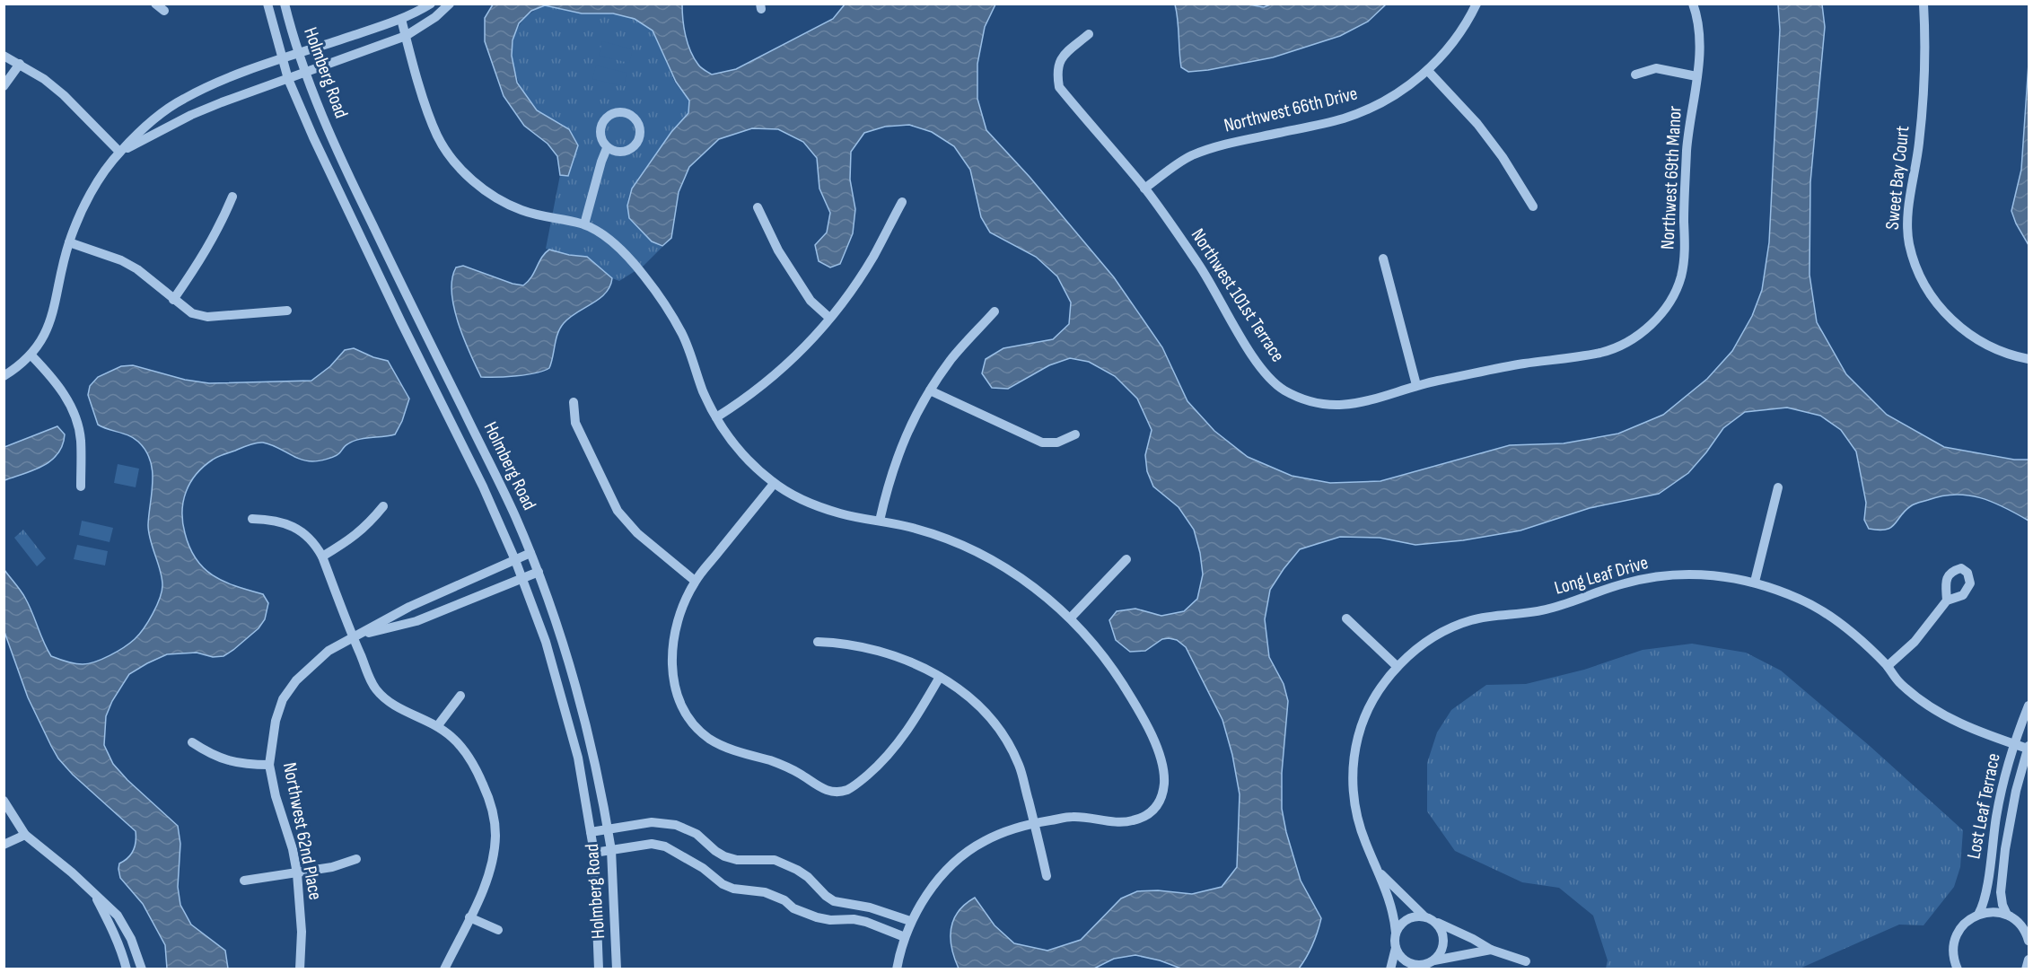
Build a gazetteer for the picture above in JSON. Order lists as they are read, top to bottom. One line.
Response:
{"streets":{"street":["Holmberg Road","Northwest 66th Drive","Northwest 69th Manor","Sweet Bay Court","Northwest 101st Terrace","Long Leaf Drive","Lost Leaf Terrace","Northwest 62nd Place"]},"crossings":[["Holmberg Road","Northwest 62nd Place"],["Northwest 66th Drive","Northwest 101st Terrace"],["Northwest 69th Manor","Northwest 101st Terrace"],["Long Leaf Drive","Lost Leaf Terrace"]]}
